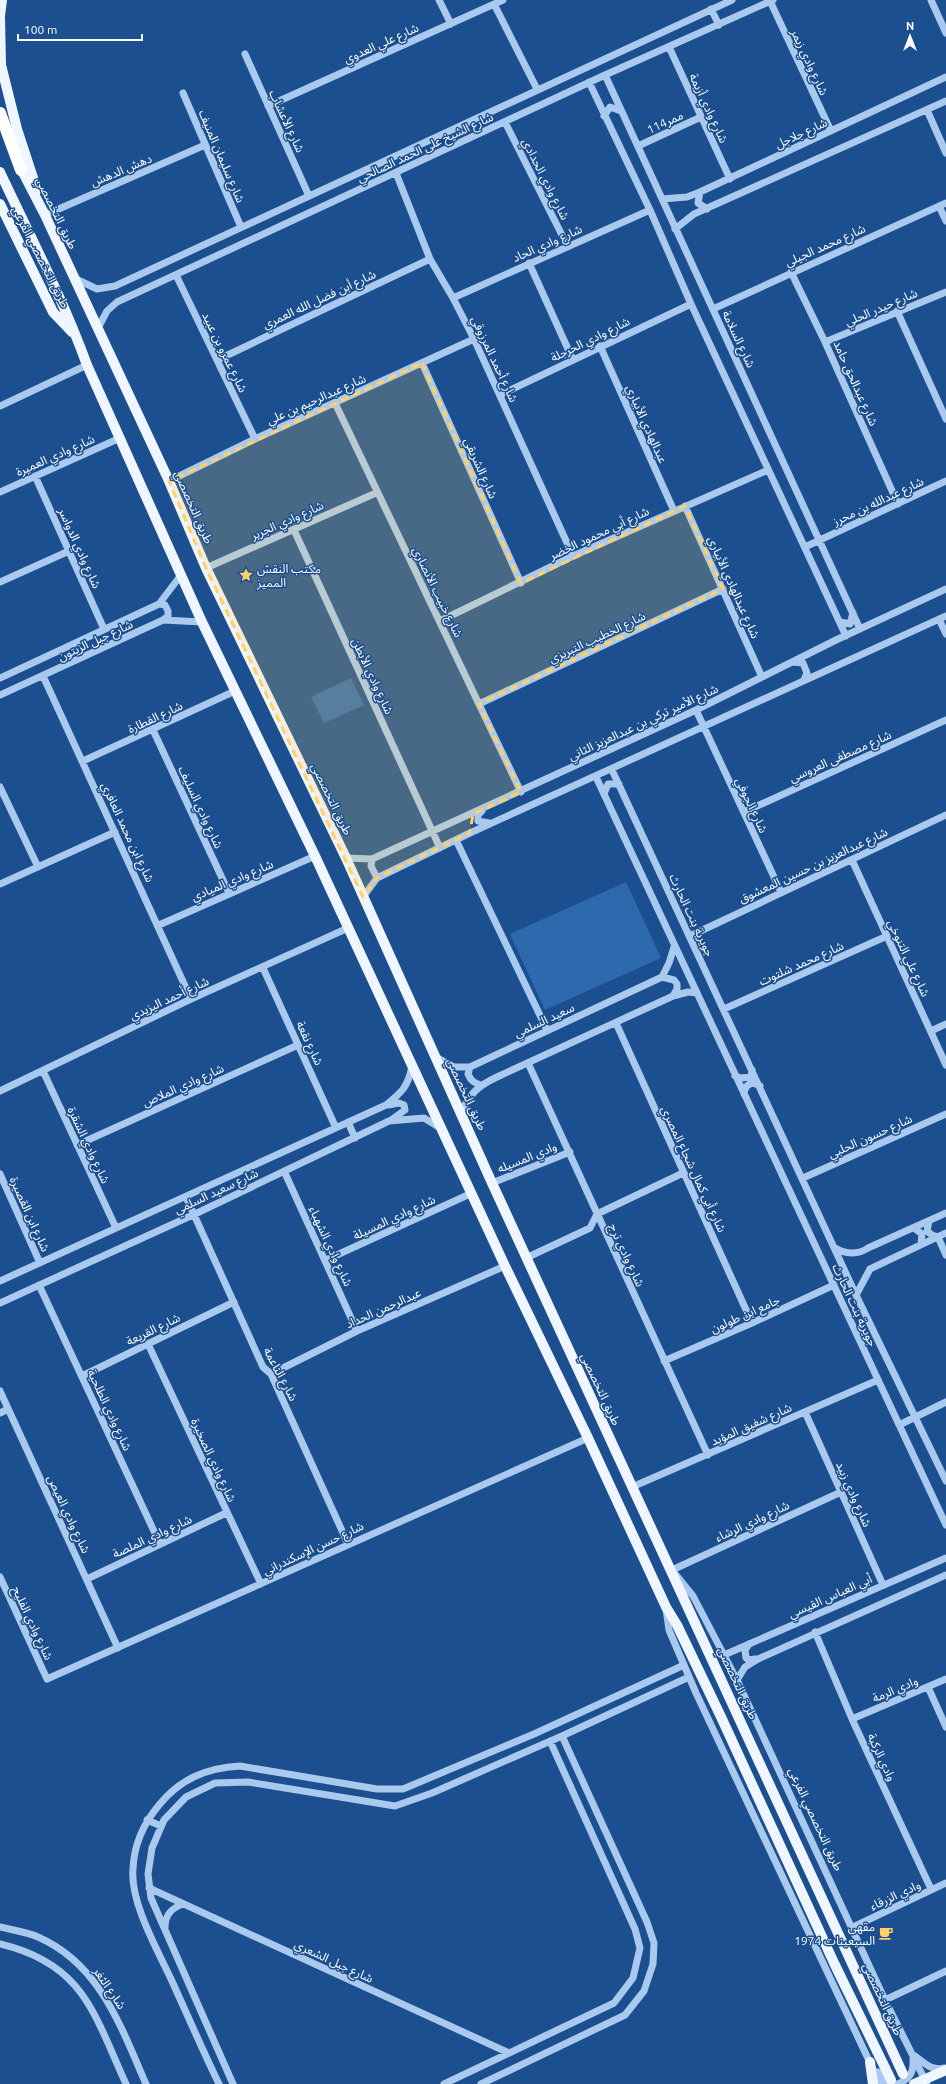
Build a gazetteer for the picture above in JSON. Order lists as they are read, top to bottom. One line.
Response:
{"streets":{"main road":["طريق التخصصي","طريق التخصصي الفرعي"],"street":["شارع علي العدوي","شارع وادي زيمر","شارع وادي أزيمة","شارع الأعشاب","ممر114","شارع جلاجل","شارع الشيخ على الحمد الصالحي","شارع سليمان المنيف","دهش الدهش","شارع وادي الحدادي","شارع وادي الحاد","شارع محمد الجيلي","شارع أبن فضل الله العمري","شارع حيدر الحلي","شارع وادي الحرجلة","شارع السلامة","شارع عمرو بن عبيد","شارع أحمد المرزوقي","شارع عبدالحق حامد","شارع عبدالرحيم بن علي","عبدالهادي الأبياري","شارع وادي العميرة","شارع الشريقي","شارع عبدالله بن محرز","شارع وادي الجرير","شارع أبي محمود الخضر","شارع وادي الدواسر","شارع عبدالهادي الأبياري","شارع خبيب الأنصاري","شارع الخطيب التبريزي","شارع جبل الزيتون","شارع وادي الأبطن","شارع القطارة","شارع الأمير تركي بن عبدالعزيز الثاني","شارع مصطفى العروسي","شارع الجوفي","شارع وادي السليف","شارع ابن محمد العافري","شارع عبدالعزيز بن حسين المعشوق","شارع وادي الميادي","جويرية بنت الحارث","شارع علي التنوخي","شارع محمد شلتوت","شارع أحمد اليزيدي","سعيد السلمي","شارع نقعة","شارع وادي الملاص","شارع حسون الحلبي","شارع وادي الشقرة","وادي المسيله","شارع أبي كمال شجاع المصري","شارع سعيد السلمي","شارع ابن القصيرة","شارع وادي المسيلة","شارع وادي الشهباء","شارع وادي ترج","عبدالرحمن الحداد","جامع ابن طولون","شارع القريعة","شارع الناعمة","شارع وادي الطلحية","شارع شفيق المؤيد","شارع وادي الصخيرة","شارع وادي زبيد","شارع وادي العيص","شارع وادي الرشاء","شارع وادي الملصة","شارع حسن الإسكندراني","أبي العباس القيسي","شارع وادي الفليح","وادي الرمة","وادي الركبة","وادي الزرقاء","شارع جبل الشعري","شارع الثغر"]},"crossings":[["شارع علي العدوي","شارع الأعشاب"],["شارع وادي زيمر","شارع جلاجل"],["شارع وادي زيمر","شارع الشيخ على الحمد الصالحي"],["شارع وادي أزيمة","ممر114"],["شارع وادي أزيمة","شارع جلاجل"],["شارع وادي أزيمة","شارع الشيخ على الحمد الصالحي"],["شارع الأعشاب","شارع الشيخ على الحمد الصالحي"],["ممر114","شارع السلامة"],["شارع جلاجل","شارع السلامة"],["شارع الشيخ على الحمد الصالحي","شارع سليمان المنيف"],["شارع الشيخ على الحمد الصالحي","شارع وادي الحدادي"],["شارع الشيخ على الحمد الصالحي","طريق التخصصي"],["شارع الشيخ على الحمد الصالحي","شارع السلامة"],["شارع الشيخ على الحمد الصالحي","شارع عمرو بن عبيد"],["شارع الشيخ على الحمد الصالحي","شارع أحمد المرزوقي"],["شارع سليمان المنيف","دهش الدهش"],["دهش الدهش","طريق التخصصي"],["شارع وادي الحدادي","شارع وادي الحاد"],["طريق التخصصي","طريق التخصصي الفرعي"],["طريق التخصصي","شارع عبدالرحيم بن علي"],["طريق التخصصي","شارع وادي الجرير"],["طريق التخصصي","شارع الأمير تركي بن عبدالعزيز الثاني"],["طريق التخصصي","وادي المسيله"],["طريق التخصصي","شارع شفيق المؤيد"],["طريق التخصصي","شارع وادي الرشاء"],["شارع وادي الحاد","شارع أحمد المرزوقي"],["شارع محمد الجيلي","شارع السلامة"],["شارع محمد الجيلي","شارع عبدالحق حامد"],["طريق التخصصي الفرعي","شارع وادي الرشاء"],["طريق التخصصي الفرعي","أبي العباس القيسي"],["طريق التخصصي الفرعي","وادي الزرقاء"],["شارع أبن فضل الله العمري","شارع عمرو بن عبيد"],["شارع أبن فضل الله العمري","شارع أحمد المرزوقي"],["شارع حيدر الحلي","شارع عبدالحق حامد"],["شارع وادي الحرجلة","شارع أحمد المرزوقي"],["شارع وادي الحرجلة","عبدالهادي الأبياري"],["شارع السلامة","شارع عبدالله بن محرز"],["شارع السلامة","شارع الأمير تركي بن عبدالعزيز الثاني"],["شارع عمرو بن عبيد","شارع عبدالرحيم بن علي"],["شارع أحمد المرزوقي","شارع عبدالرحيم بن علي"],["شارع أحمد المرزوقي","شارع أبي محمود الخضر"],["شارع عبدالحق حامد","شارع عبدالله بن محرز"],["شارع عبدالرحيم بن علي","شارع الشريقي"],["شارع عبدالرحيم بن علي","شارع خبيب الأنصاري"],["عبدالهادي الأبياري","شارع أبي محمود الخضر"],["شارع وادي العميرة","شارع وادي الدواسر"],["شارع الشريقي","شارع أبي محمود الخضر"],["شارع وادي الجرير","شارع خبيب الأنصاري"],["شارع وادي الجرير","شارع وادي الأبطن"],["شارع أبي محمود الخضر","شارع عبدالهادي الأبياري"],["شارع أبي محمود الخضر","شارع خبيب الأنصاري"],["شارع وادي الدواسر","شارع جبل الزيتون"],["شارع عبدالهادي الأبياري","شارع الخطيب التبريزي"],["شارع عبدالهادي الأبياري","شارع الأمير تركي بن عبدالعزيز الثاني"],["شارع خبيب الأنصاري","شارع الخطيب التبريزي"],["شارع خبيب الأنصاري","شارع الأمير تركي بن عبدالعزيز الثاني"],["شارع جبل الزيتون","شارع ابن محمد العافري"],["شارع وادي الأبطن","شارع الأمير تركي بن عبدالعزيز الثاني"],["شارع القطارة","شارع وادي السليف"],["شارع القطارة","شارع ابن محمد العافري"],["شارع الأمير تركي بن عبدالعزيز الثاني","شارع الجوفي"],["شارع مصطفى العروسي","شارع الجوفي"],["شارع الجوفي","شارع عبدالعزيز بن حسين المعشوق"],["شارع وادي السليف","شارع وادي الميادي"],["شارع ابن محمد العافري","شارع وادي الميادي"],["شارع ابن محمد العافري","شارع أحمد اليزيدي"],["شارع عبدالعزيز بن حسين المعشوق","جويرية بنت الحارث"],["شارع عبدالعزيز بن حسين المعشوق","شارع علي التنوخي"],["جويرية بنت الحارث","شارع محمد شلتوت"],["جويرية بنت الحارث","شارع حسون الحلبي"],["جويرية بنت الحارث","جامع ابن طولون"],["جويرية بنت الحارث","شارع شفيق المؤيد"],["شارع علي التنوخي","شارع محمد شلتوت"],["شارع أحمد اليزيدي","شارع نقعة"],["شارع أحمد اليزيدي","شارع وادي الشقرة"],["شارع نقعة","شارع وادي الملاص"],["شارع نقعة","شارع سعيد السلمي"],["شارع وادي الملاص","شارع وادي الشقرة"],["شارع وادي الشقرة","شارع سعيد السلمي"],["وادي المسيله","شارع وادي ترج"],["شارع أبي كمال شجاع المصري","جامع ابن طولون"],["شارع سعيد السلمي","شارع ابن القصيرة"],["شارع سعيد السلمي","شارع وادي الشهباء"],["شارع سعيد السلمي","شارع الناعمة"],["شارع سعيد السلمي","شارع وادي الطلحية"],["شارع وادي المسيلة","شارع وادي الشهباء"],["شارع وادي الشهباء","عبدالرحمن الحداد"],["شارع وادي ترج","جامع ابن طولون"],["شارع وادي ترج","شارع شفيق المؤيد"],["عبدالرحمن الحداد","شارع الناعمة"],["شارع القريعة","شارع الناعمة"],["شارع القريعة","شارع وادي الطلحية"],["شارع القريعة","شارع وادي الصخيرة"],["شارع الناعمة","شارع حسن الإسكندراني"],["شارع وادي الطلحية","شارع وادي الملصة"],["شارع شفيق المؤيد","شارع وادي زبيد"],["شارع وادي الصخيرة","شارع وادي الملصة"],["شارع وادي الصخيرة","شارع حسن الإسكندراني"],["شارع وادي زبيد","شارع وادي الرشاء"],["شارع وادي زبيد","أبي العباس القيسي"],["شارع وادي العيص","شارع وادي الملصة"],["شارع وادي العيص","شارع حسن الإسكندراني"],["شارع حسن الإسكندراني","شارع وادي الفليح"],["وادي الرمة","وادي الركبة"],["وادي الركبة","وادي الزرقاء"]],"places":{"place":["مكتب النقش المميز"],"cafe":["مقهى السيعينات 1974"]},"scale_bar":"100 m","north":"top"}
